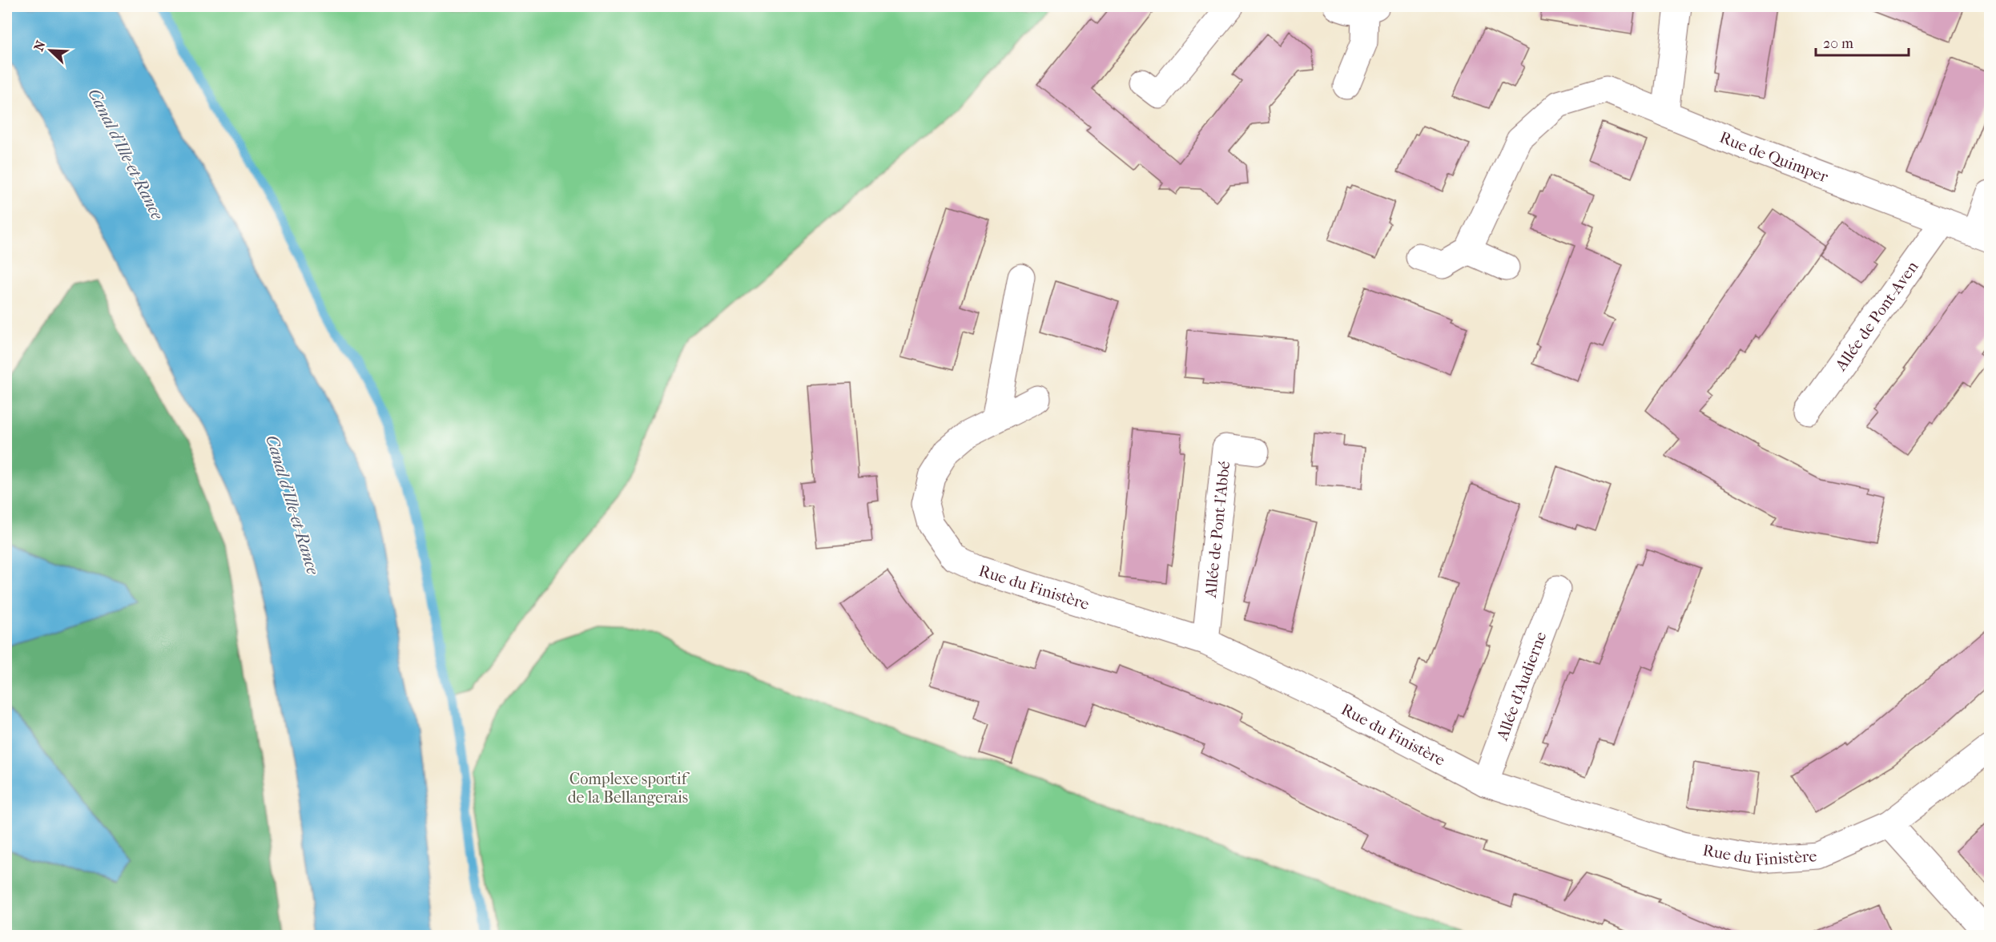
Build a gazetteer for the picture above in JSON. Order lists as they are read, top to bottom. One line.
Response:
{"streets":{"street":["Rue de Quimper","Allée de Pont-Aven","Allée de Pont-l'Abbé","Rue du Finistère","Allée d'Audierne"]},"crossings":[["Rue de Quimper","Allée de Pont-Aven"],["Allée de Pont-l'Abbé","Rue du Finistère"],["Rue du Finistère","Allée d'Audierne"]],"water":["Canal d'Ille-et-Rance"],"parks":["Complexe sportif de la Bellangerais"],"scale_bar":"20 m","north":"top left"}
